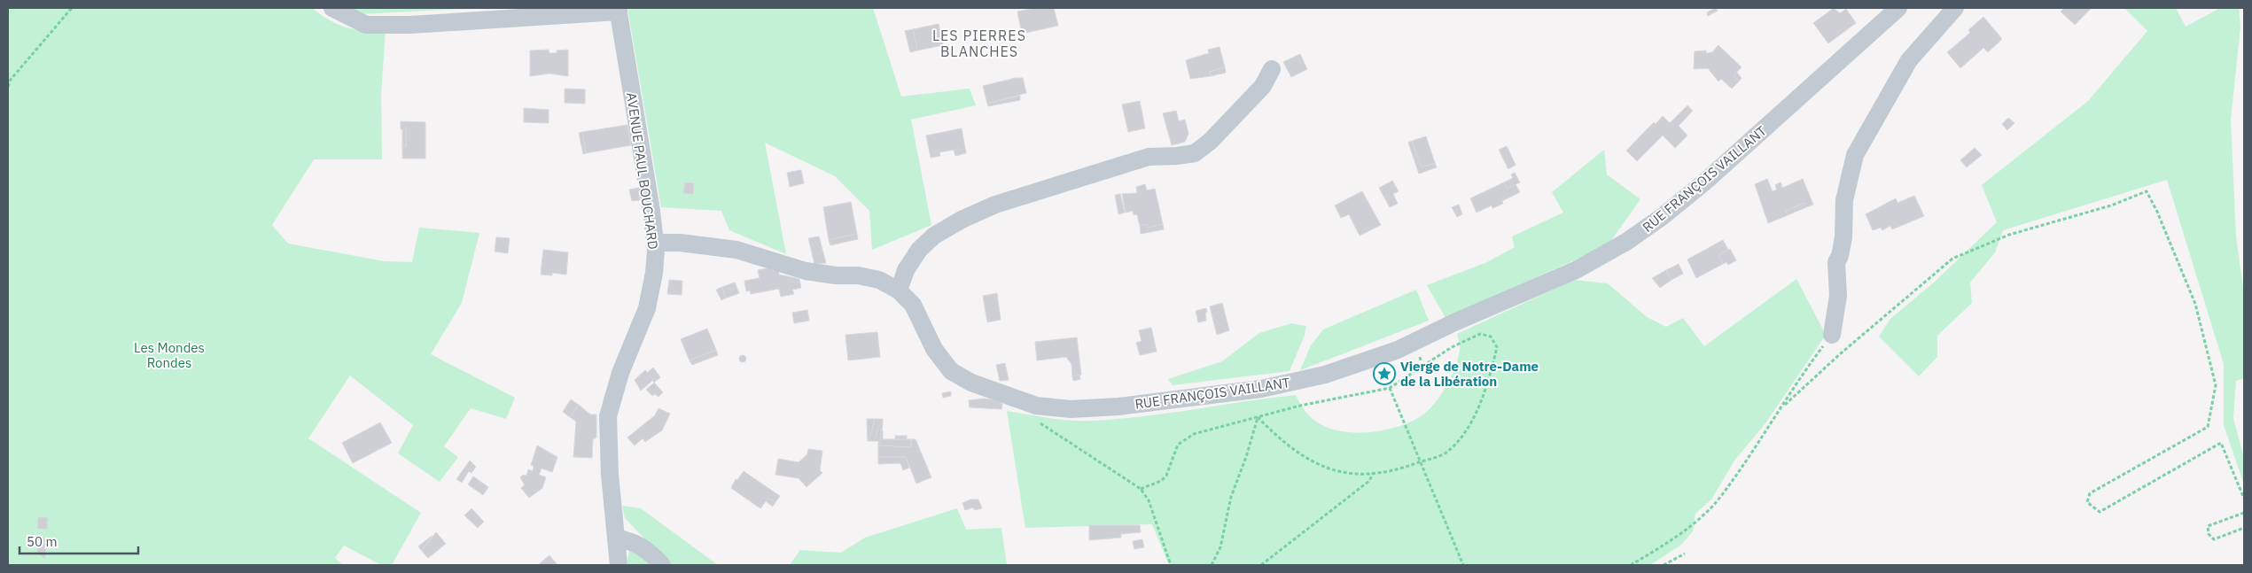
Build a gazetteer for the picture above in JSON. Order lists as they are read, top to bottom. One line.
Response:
{"streets":{"street":["AVENUE PAUL BOUCHARD","RUE FRANÇOIS VAILLANT"]},"crossings":[["AVENUE PAUL BOUCHARD","RUE FRANÇOIS VAILLANT"]],"districts":["LES PIERRES BLANCHES"],"parks":["Les Mondes Rondes"],"places":{"place":["Vierge de Notre-Dame de la Libération"]},"scale_bar":"50 m"}
